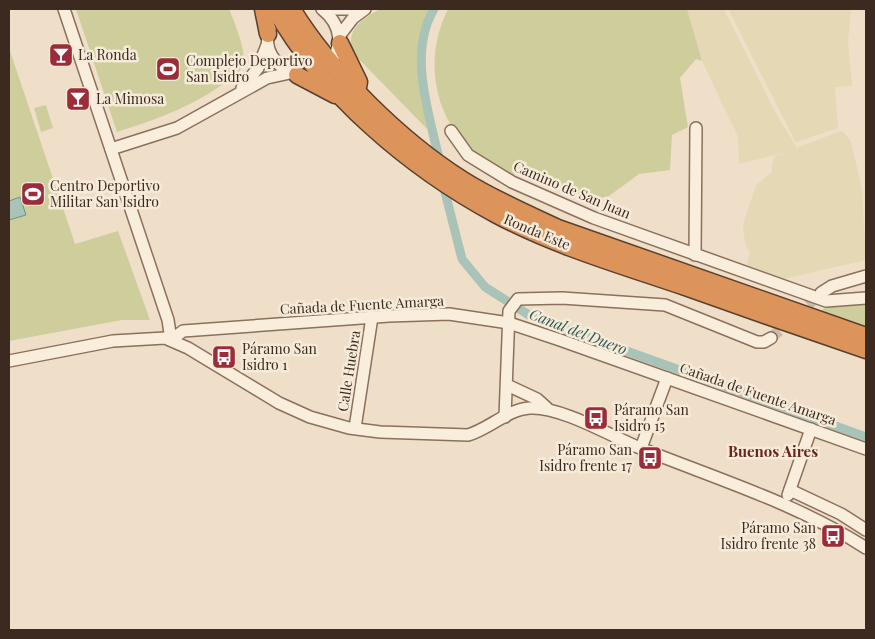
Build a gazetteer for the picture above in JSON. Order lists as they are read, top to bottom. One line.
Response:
{"streets":{"highway":["Ronda Este"],"street":["Camino de San Juan","Cañada de Fuente Amarga","Calle Huebra"]},"crossings":[["Cañada de Fuente Amarga","Calle Huebra"]],"districts":["Buenos Aires"],"water":["Canal del Duero"],"places":{"bar":["La Ronda","La Mimosa"],"sports":["Complejo Deportivo San Isidro","Centro Deportivo Militar San Isidro"],"bus stop":["Páramo San Isidro 1","Páramo San Isidro 15","Páramo San Isidro frente 17","Páramo San Isidro frente 38"]}}
